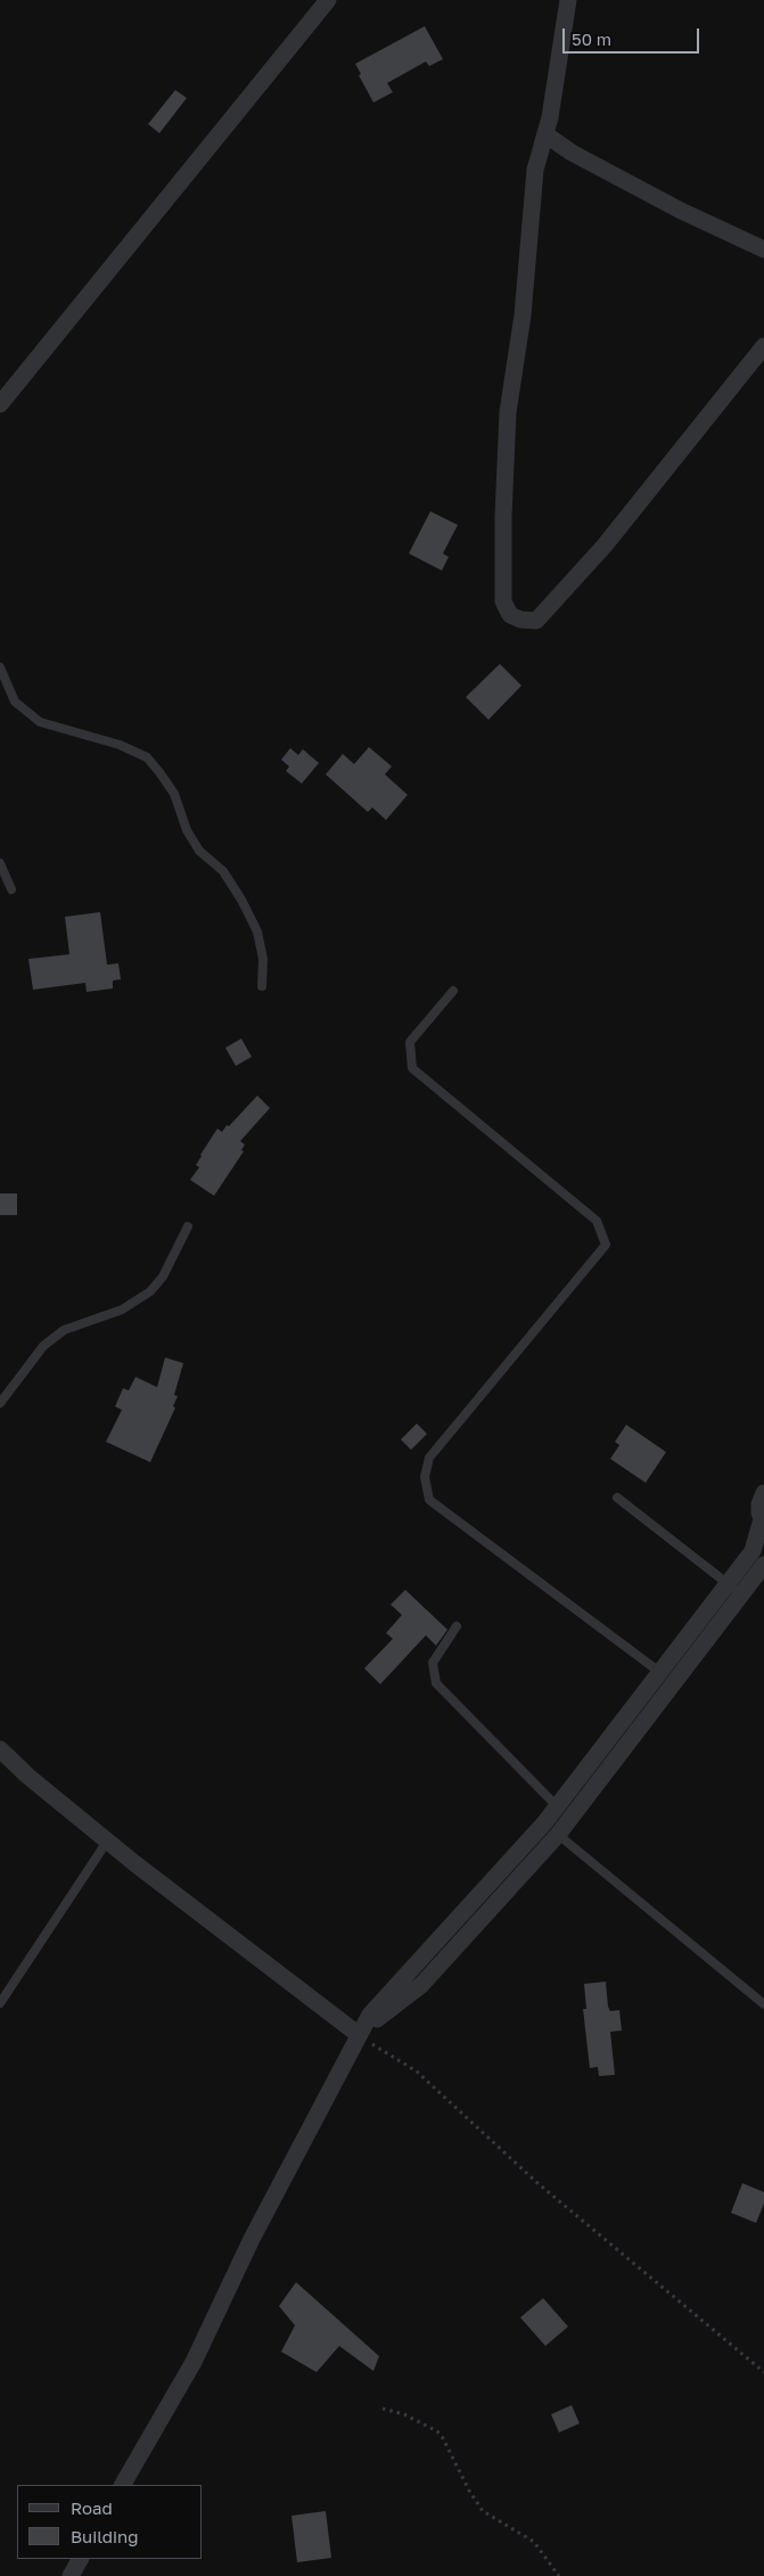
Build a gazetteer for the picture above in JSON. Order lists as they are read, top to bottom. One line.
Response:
{"legend":["Road","Building"],"scale_bar":"50 m"}
